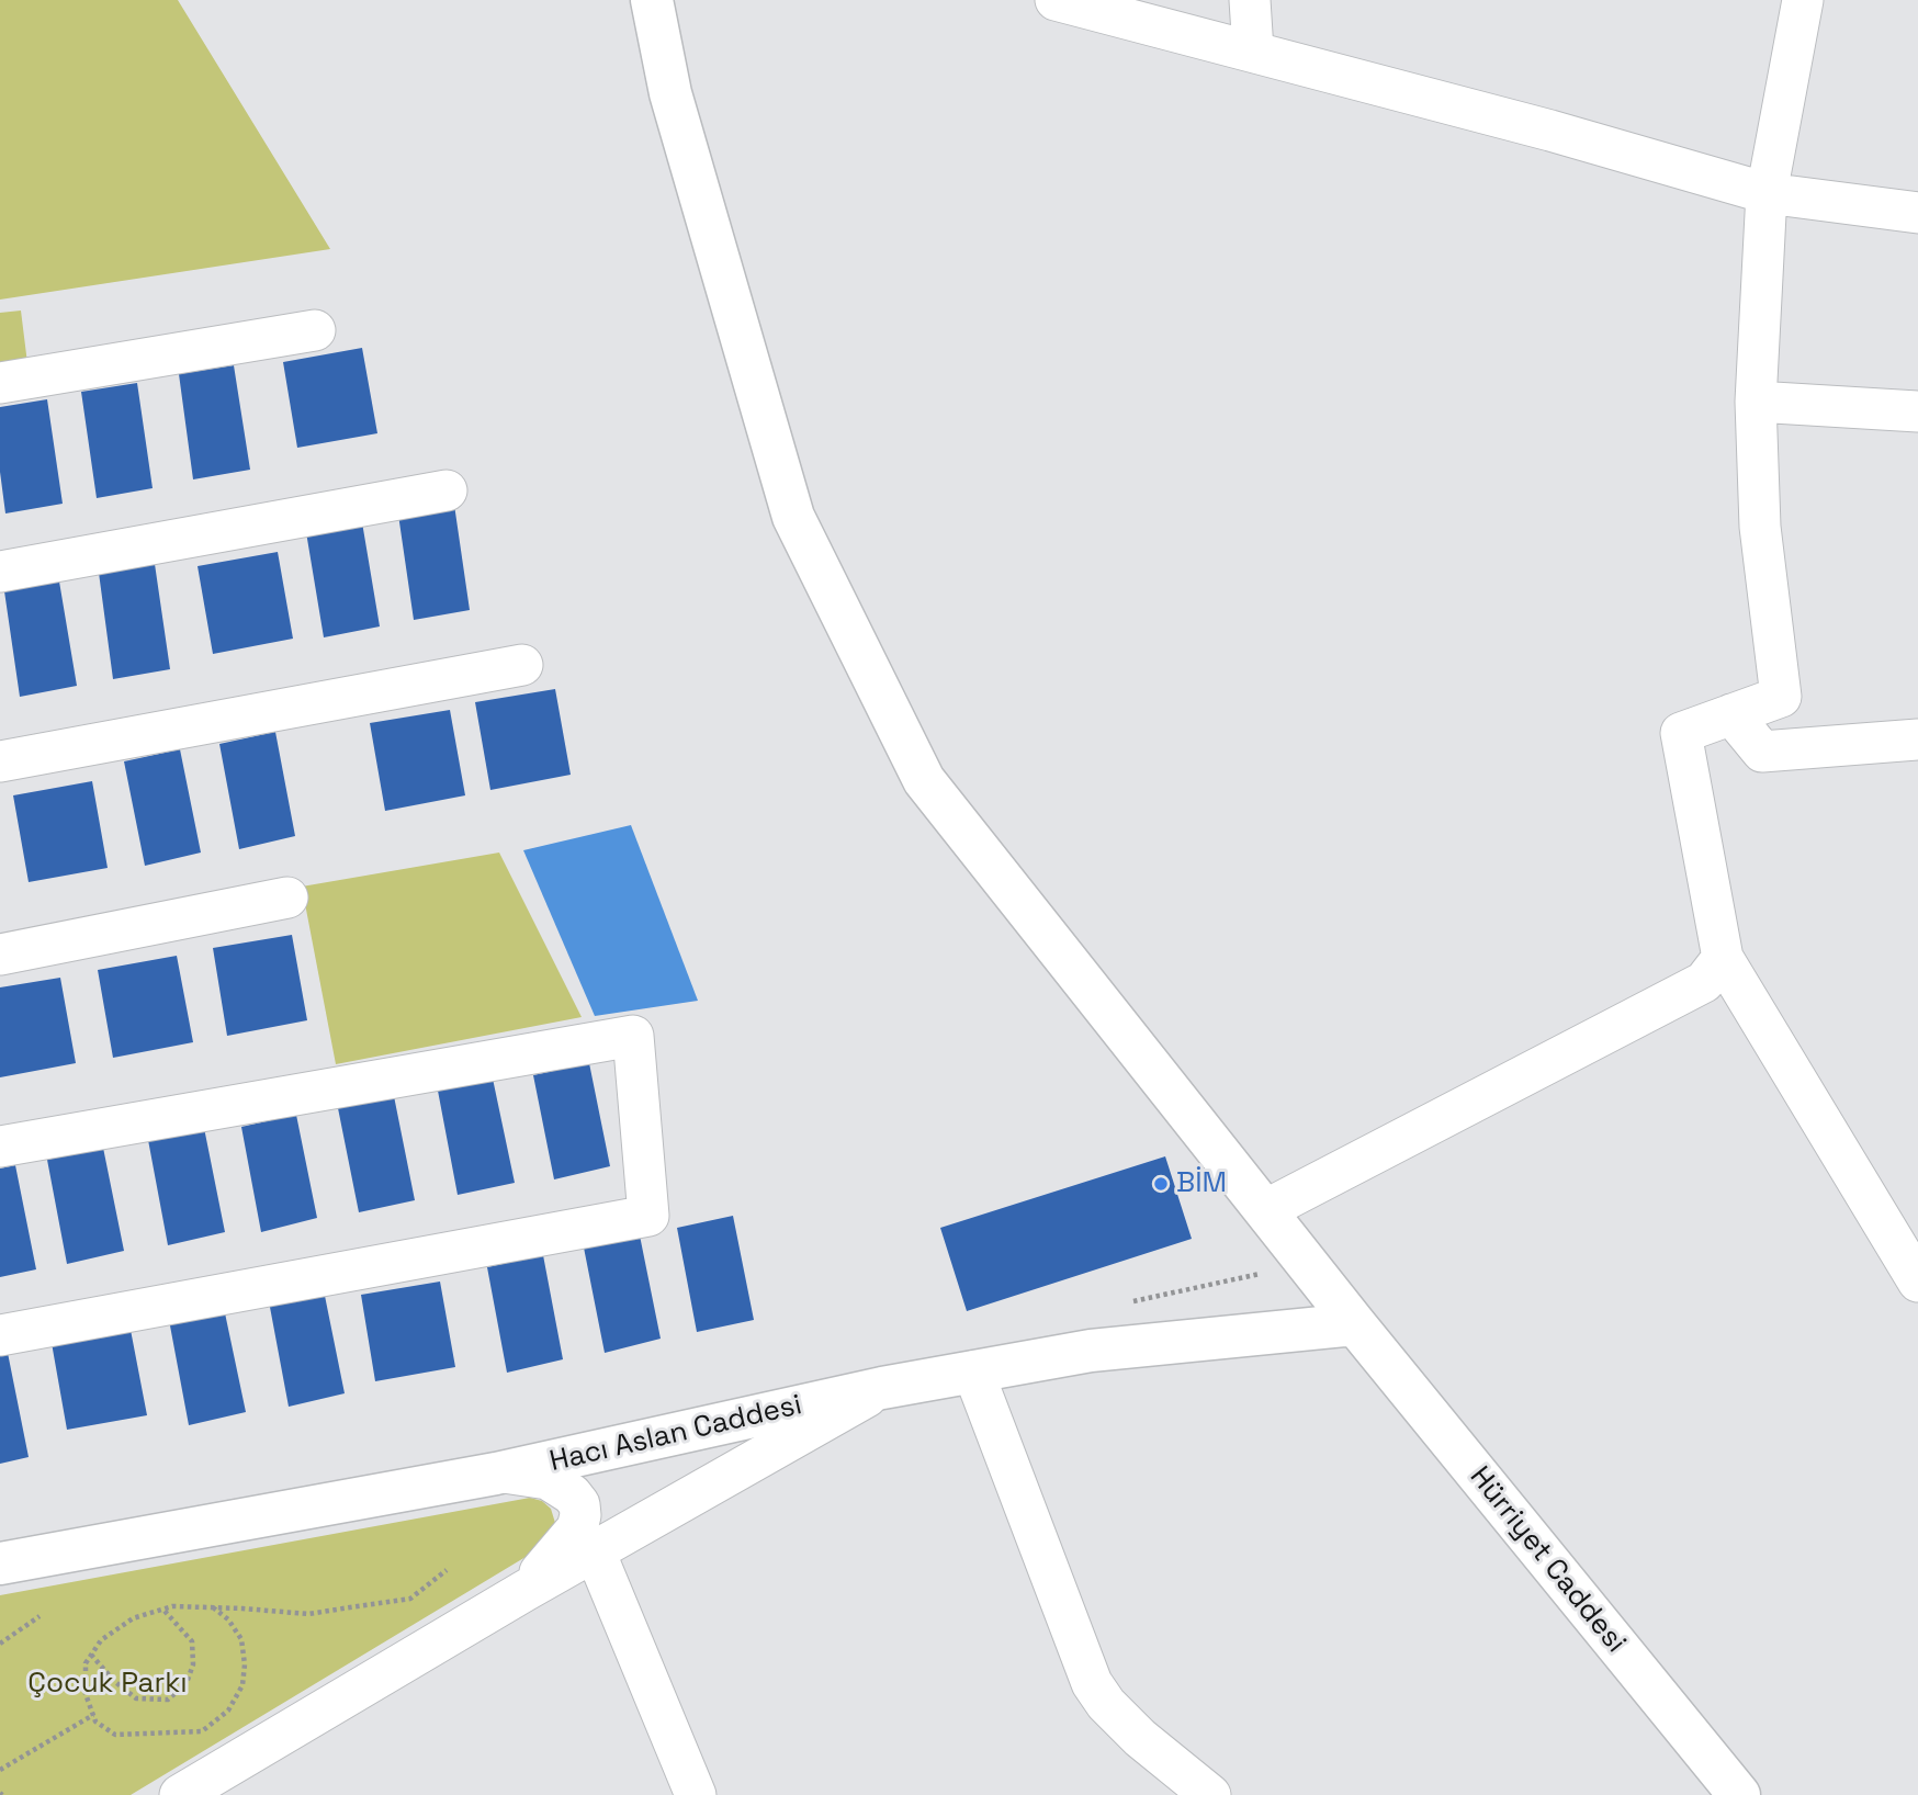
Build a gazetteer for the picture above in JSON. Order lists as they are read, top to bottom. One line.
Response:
{"streets":{"street":["Hacı Aslan Caddesi","Hürriyet Caddesi"]},"crossings":[["Hacı Aslan Caddesi","Hürriyet Caddesi"]],"parks":["Çocuk Parkı"],"places":["BİM"]}
